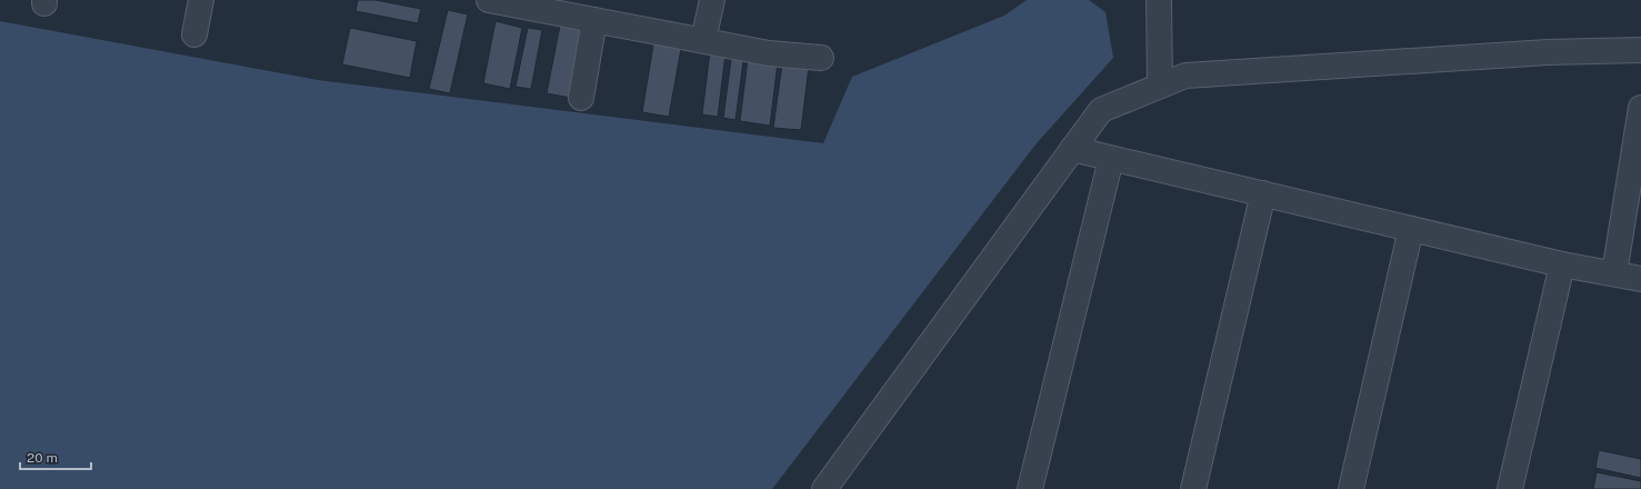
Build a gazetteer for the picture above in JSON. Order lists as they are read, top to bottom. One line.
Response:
{"scale_bar":"20 m"}
